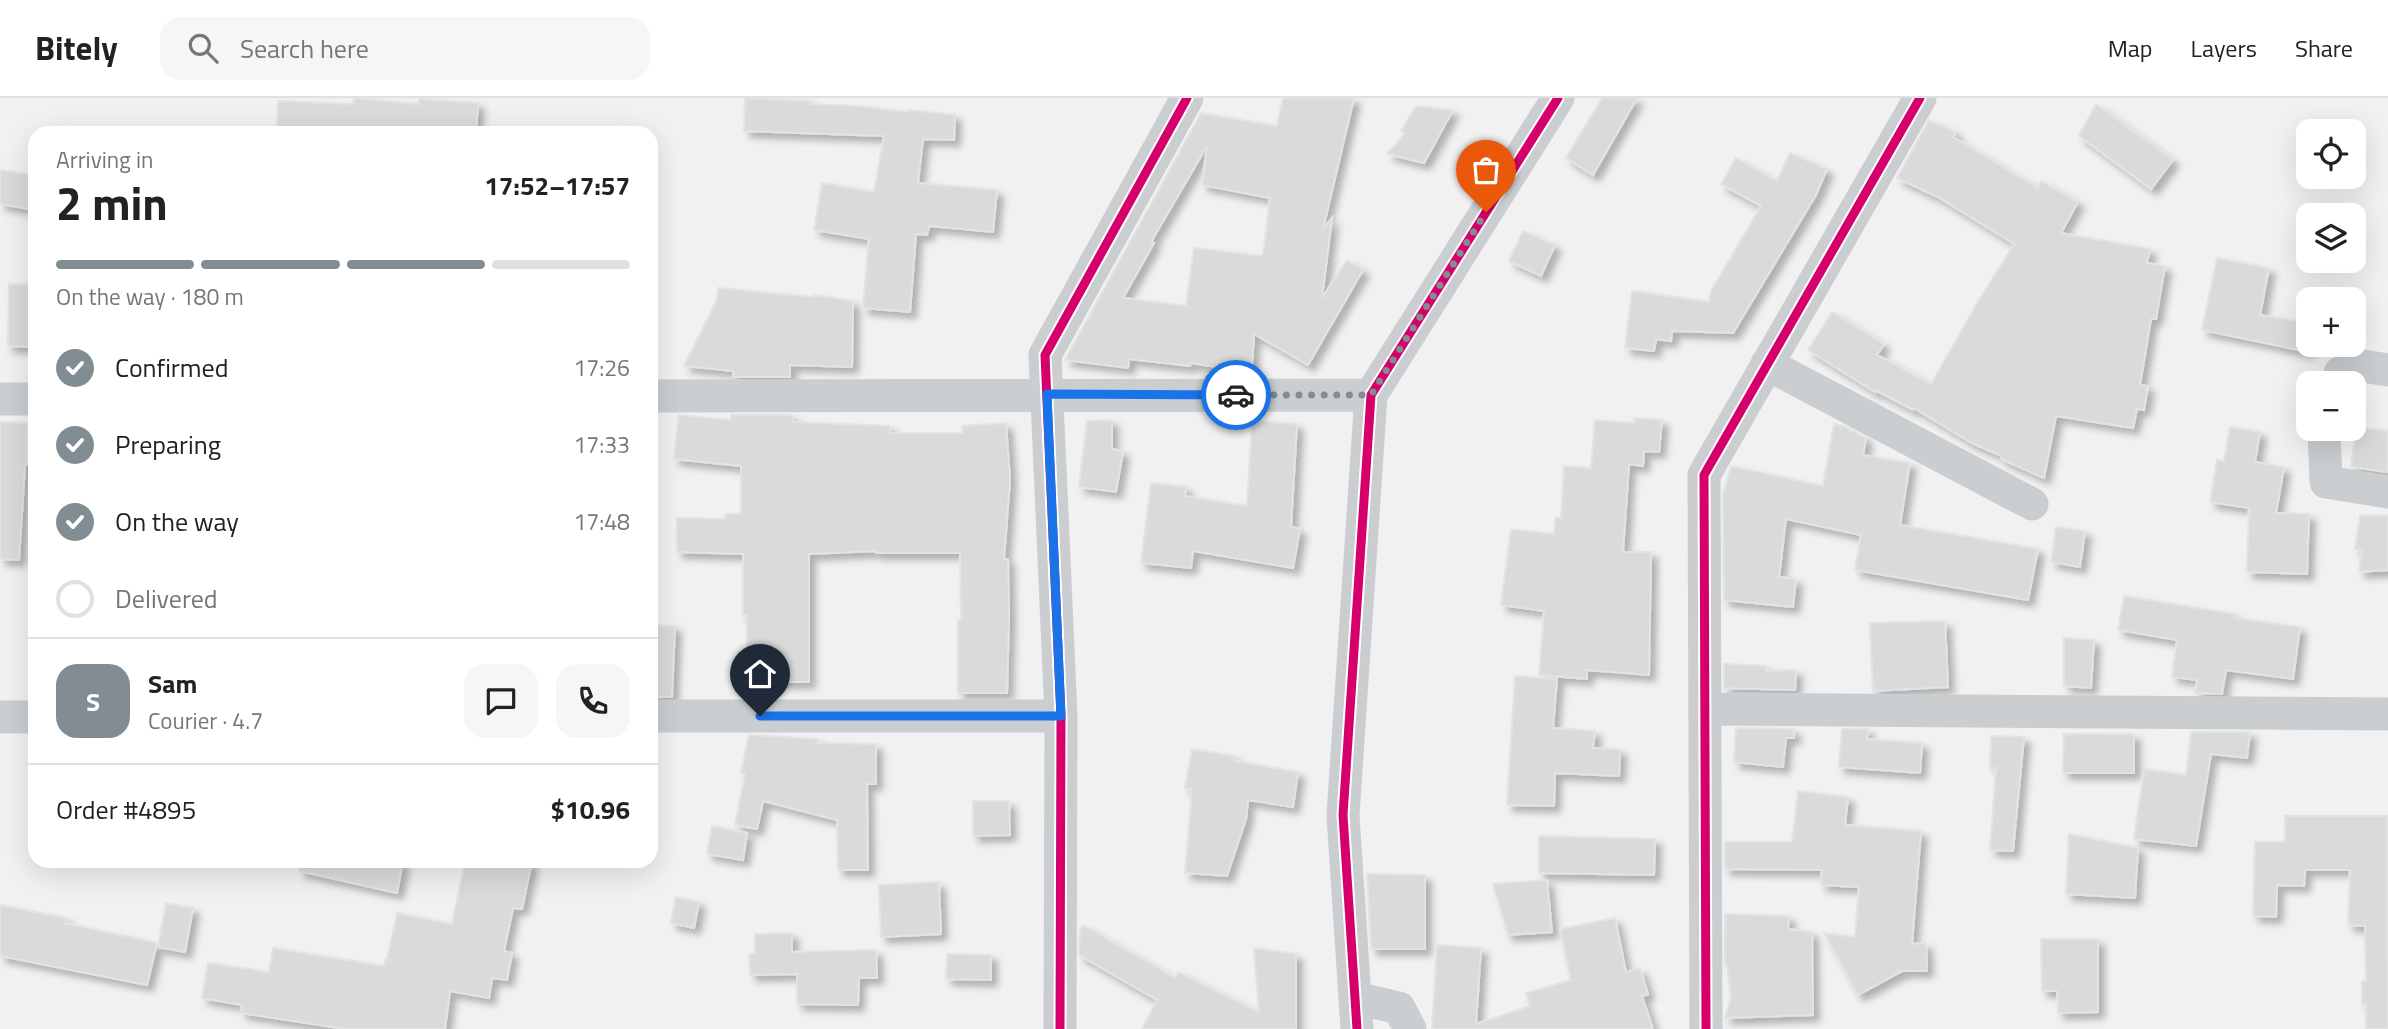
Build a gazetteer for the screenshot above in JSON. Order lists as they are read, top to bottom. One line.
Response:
{"page":{"header":"Bitely","search":"Search here","nav":["Map","Layers","Share"],"map_buttons":["+","−"],"heading":["2 min","Arriving in","17:52–17:57"],"panel":["Sam","Courier · 4.7","Order #4895","$10.96"],"bar":"On the way · 180 m","list":[["Confirmed","17:26"],["Preparing","17:33"],["On the way","17:48"],"Delivered"],"round":"S"}}
